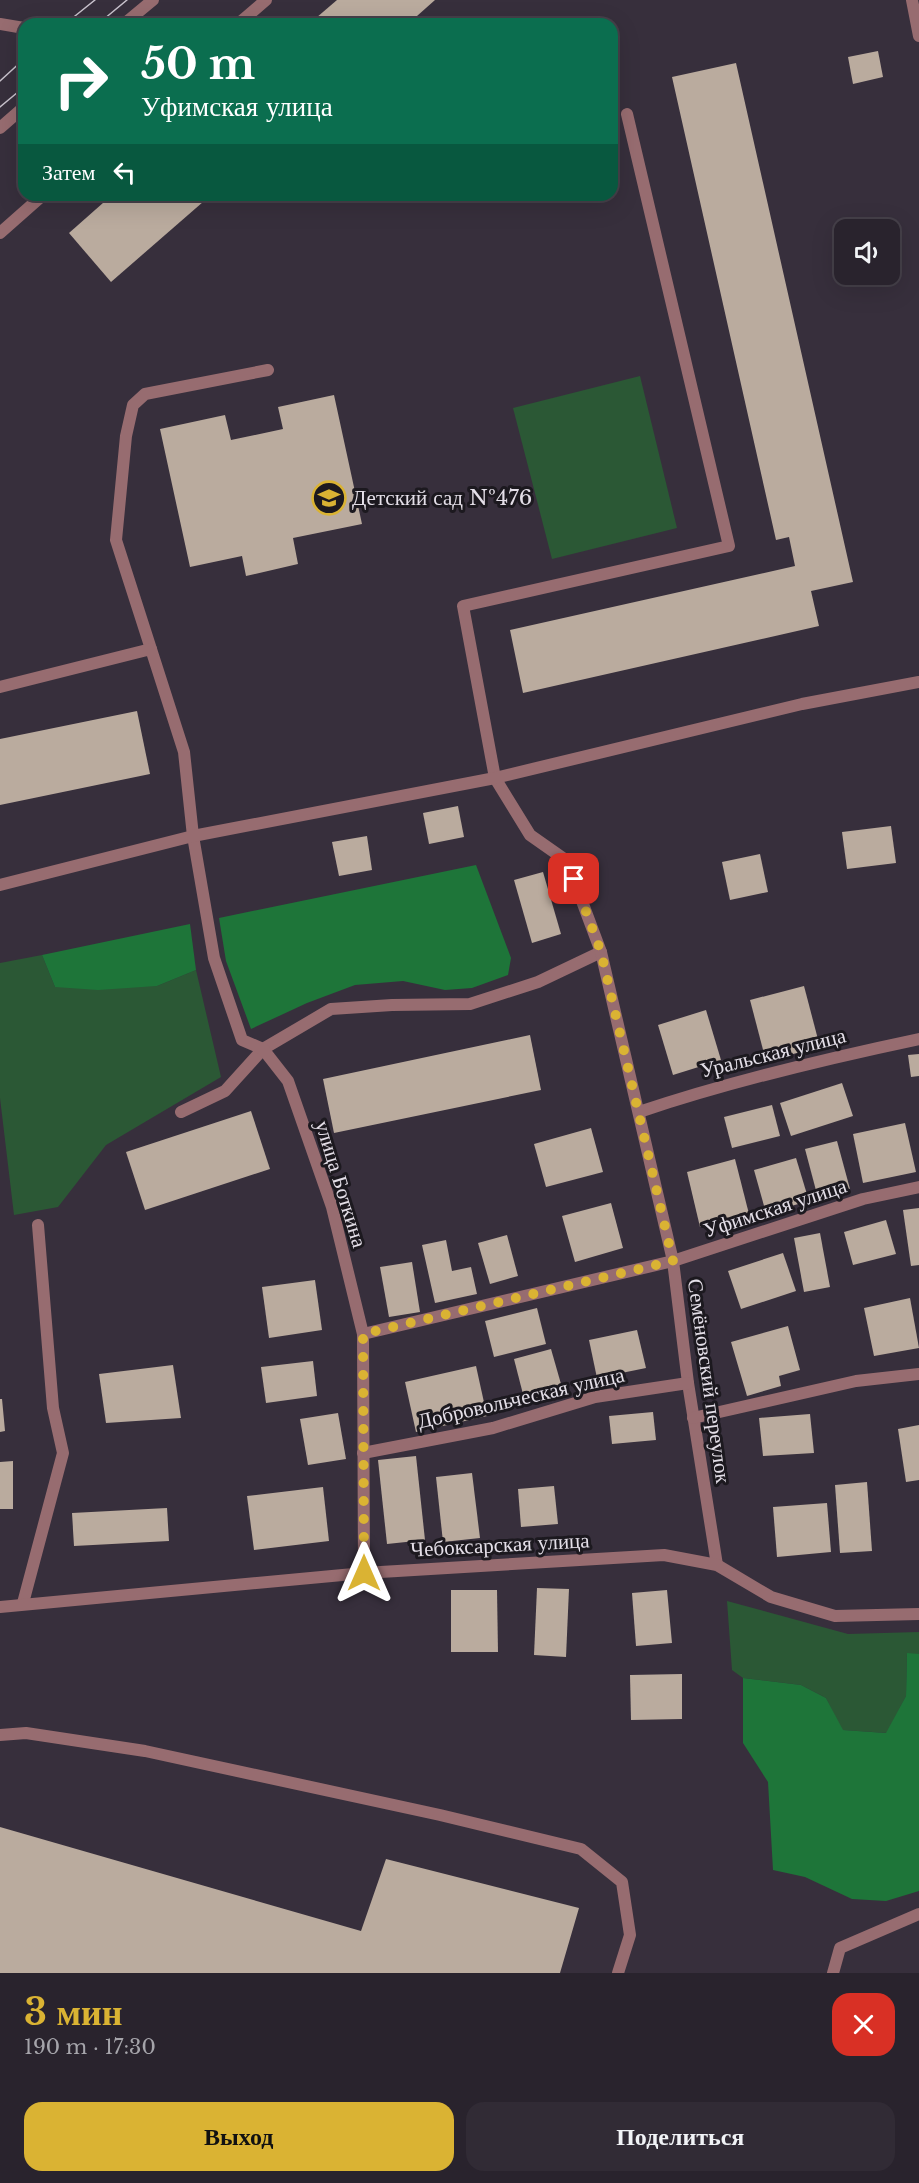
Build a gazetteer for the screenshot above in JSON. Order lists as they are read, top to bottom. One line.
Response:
{"streets":{"street":["Уральская улица","улица Боткина","Уфимская улица","Семёновский переулок","Добровольческая улица","Чебоксарская улица"]},"crossings":[["Уральская улица","Семёновский переулок"],["улица Боткина","Уфимская улица"],["улица Боткина","Добровольческая улица"],["улица Боткина","Чебоксарская улица"],["Уфимская улица","Семёновский переулок"],["Семёновский переулок","Добровольческая улица"],["Семёновский переулок","Чебоксарская улица"]],"places":{"school or university":["Детский сад №476"]},"page":{"turn":["50 m","Уфимская улица"],"then":"Затем","heading":["3 мин","190 m · 17:30"],"buttons":["Выход","Поделиться"]}}
